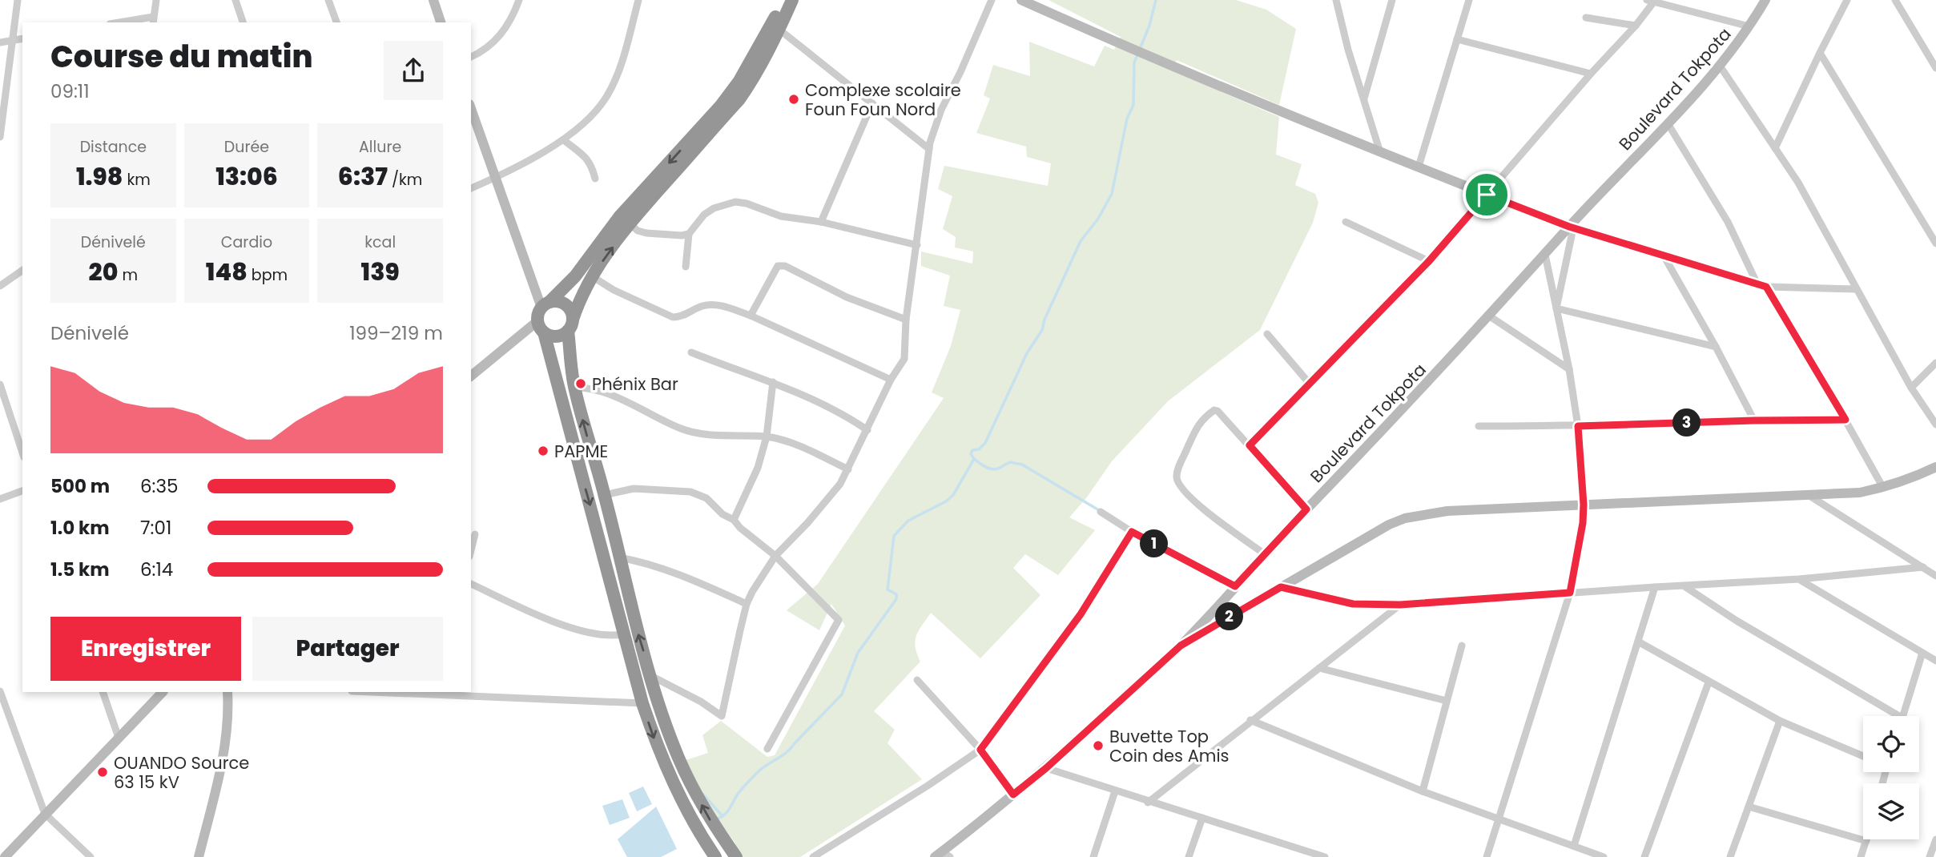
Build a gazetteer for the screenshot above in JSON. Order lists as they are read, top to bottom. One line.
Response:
{"streets":{"street":["Boulevard Tokpota"]},"places":["Complexe scolaire Foun Foun Nord","Phénix Bar","PAPME","Buvette Top Coin des Amis","OUANDO Source 63 15 kV"],"page":{"heading":["Course du matin","09:11"],"stats":[["Distance","1.98 km"],["Durée","13:06"],["Allure","6:37 /km"],["Dénivelé","20 m"],["Cardio","148 bpm"],["kcal","139"]],"chart":["Dénivelé","199–219 m"],"pins":["3","1","2"],"list":[{"name":"500 m","note":"6:35"},{"name":"1.0 km","note":"7:01"},{"name":"1.5 km","note":"6:14"}],"buttons":["Enregistrer","Partager"]}}
